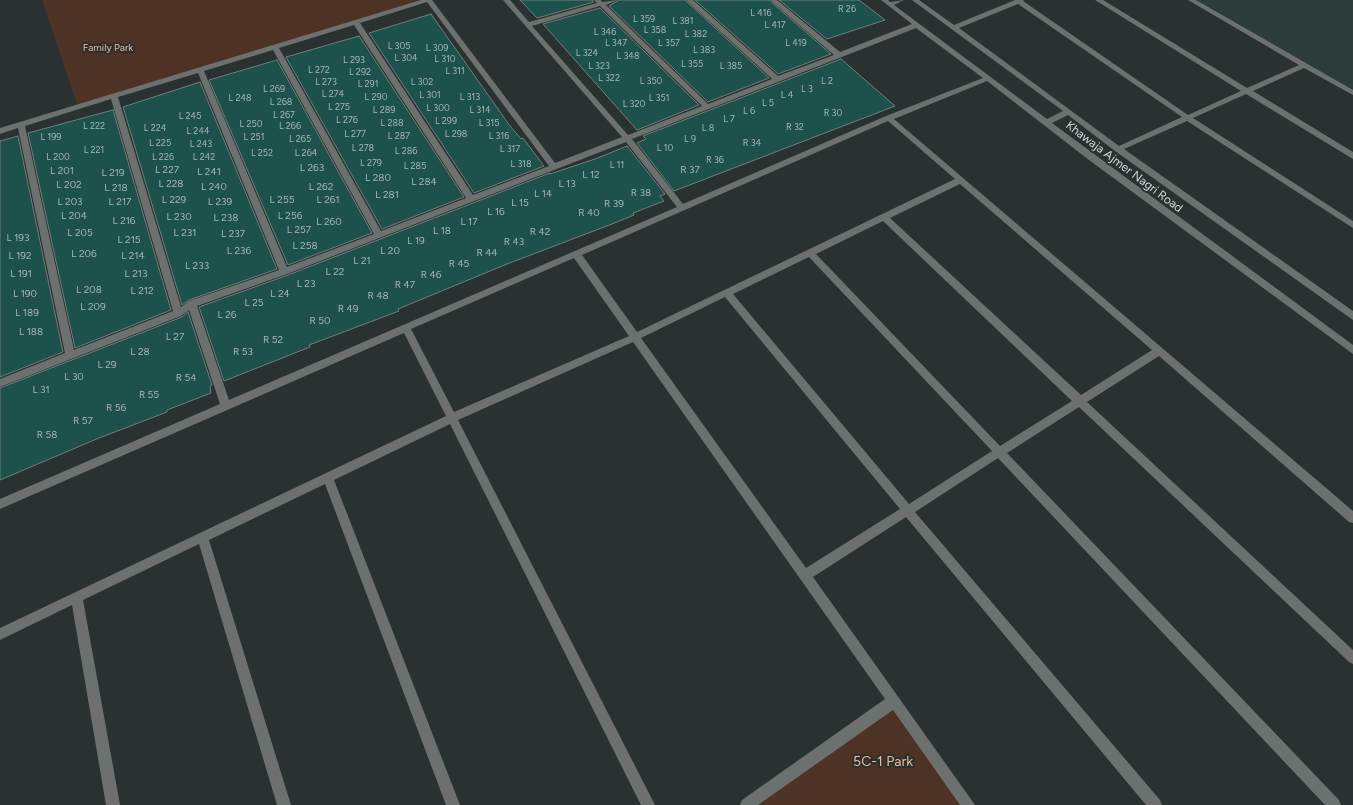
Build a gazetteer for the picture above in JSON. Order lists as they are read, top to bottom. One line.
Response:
{"streets":{"street":["Khawaja Ajmer Nagri Road"]},"parks":["Family Park","5C-1 Park"],"house_numbers":["R 26","L 416","L 359","L 381","L 417","L 358","L 346","L 382","L 347","L 357","L 419","L 305","L 309","L 383","L 324","L 348","L 304","L 310","L 293","L 355","L 323","L 385","L 272","L 311","L 292","L 322","L 350","L 2","L 273","L 302","L 291","L 269","L 3","L 274","L 301","L 4","L 290","L 313","L 248","L 351","L 268","L 5","L 320","L 275","L 300","L 289","L 314","L 6","R 30","L 267","L 245","L 7","L 276","L 299","L 288","L 315","L 250","L 222","L 266","R 32","L 224","L 8","L 244","L 277","L 298","L 287","L 316","L 199","L 251","L 265","L 9","L 225","R 34","L 243","L 278","L 10","L 317","L 221","L 286","L 252","L 264","L 200","L 226","L 242","R 36","L 279","L 318","L 11","L 285","L 263","L 227","R 37","L 201","L 241","L 219","L 12","L 280","L 284","L 228","L 13","L 202","L 240","L 262","L 218","R 38","L 14","L 281","L 229","L 255","L 261","L 203","L 217","L 239","L 15","R 39","L 16","R 40","L 204","L 256","L 230","L 238","L 216","L 260","L 17","L 257","L 18","R 42","L 205","L 231","L 237","L 193","L 215","L 19","R 43","L 258","L 236","L 20","R 44","L 206","L 192","L 214","L 21","R 45","L 233","L 22","L 191","L 213","R 46","L 23","R 47","L 208","L 212","L 190","L 24","R 48","L 25","L 209","R 49","L 189","L 26","R 50","L 188","L 27","R 52","L 28","R 53","L 29","L 30","R 54","L 31","R 55","R 56","R 57","R 58"]}
